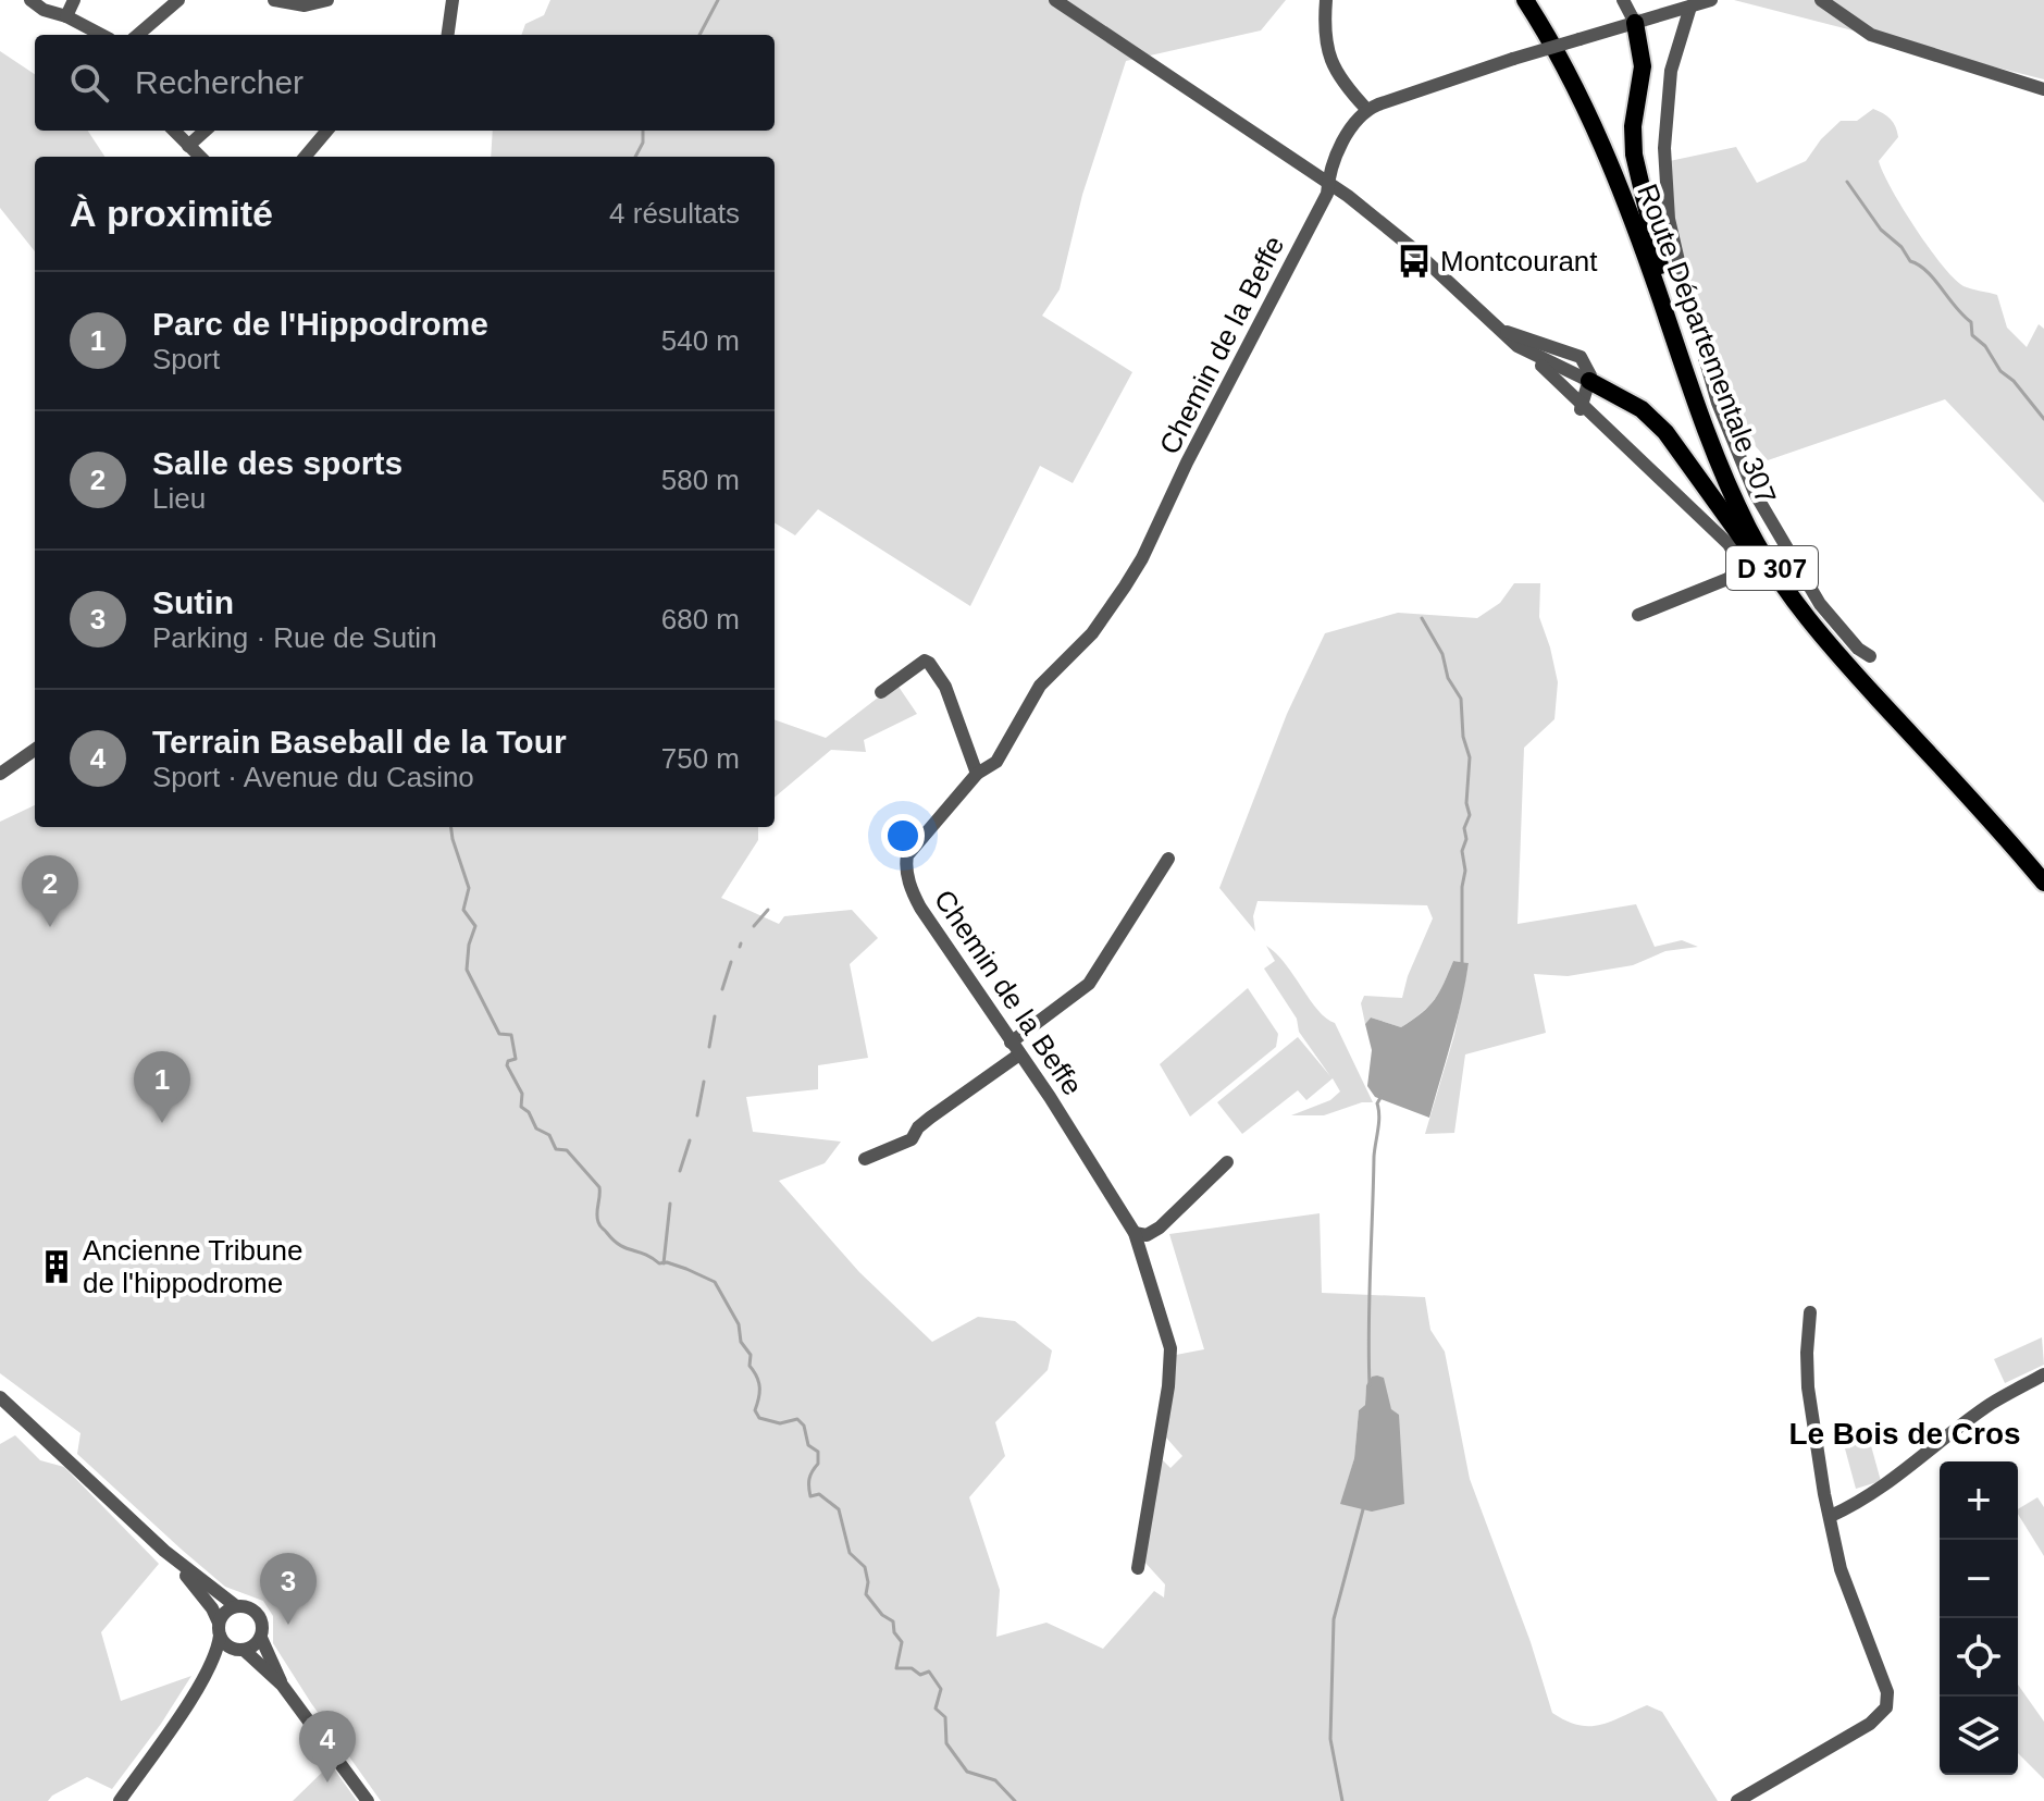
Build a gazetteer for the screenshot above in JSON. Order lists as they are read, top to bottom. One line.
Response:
{"streets":{"main road":["Route Départementale 307","D 307"],"street":["Chemin de la Beffe"]},"districts":["Le Bois de Cros"],"places":{"bus stop":["Montcourant"],"building":["Ancienne Tribune de l'hippodrome"]},"page":{"search":"Rechercher","heading":["À proximité","4 résultats"],"list":[{"mark":"1","name":"Parc de l'Hippodrome","note":"Sport","value":"540 m"},{"mark":"2","name":"Salle des sports","note":"Lieu","value":"580 m"},{"mark":"3","name":"Sutin","note":"Parking · Rue de Sutin","value":"680 m"},{"mark":"4","name":"Terrain Baseball de la Tour","note":"Sport · Avenue du Casino","value":"750 m"}],"pins":["2","1","3","4"],"map_buttons":["+","−"]}}
